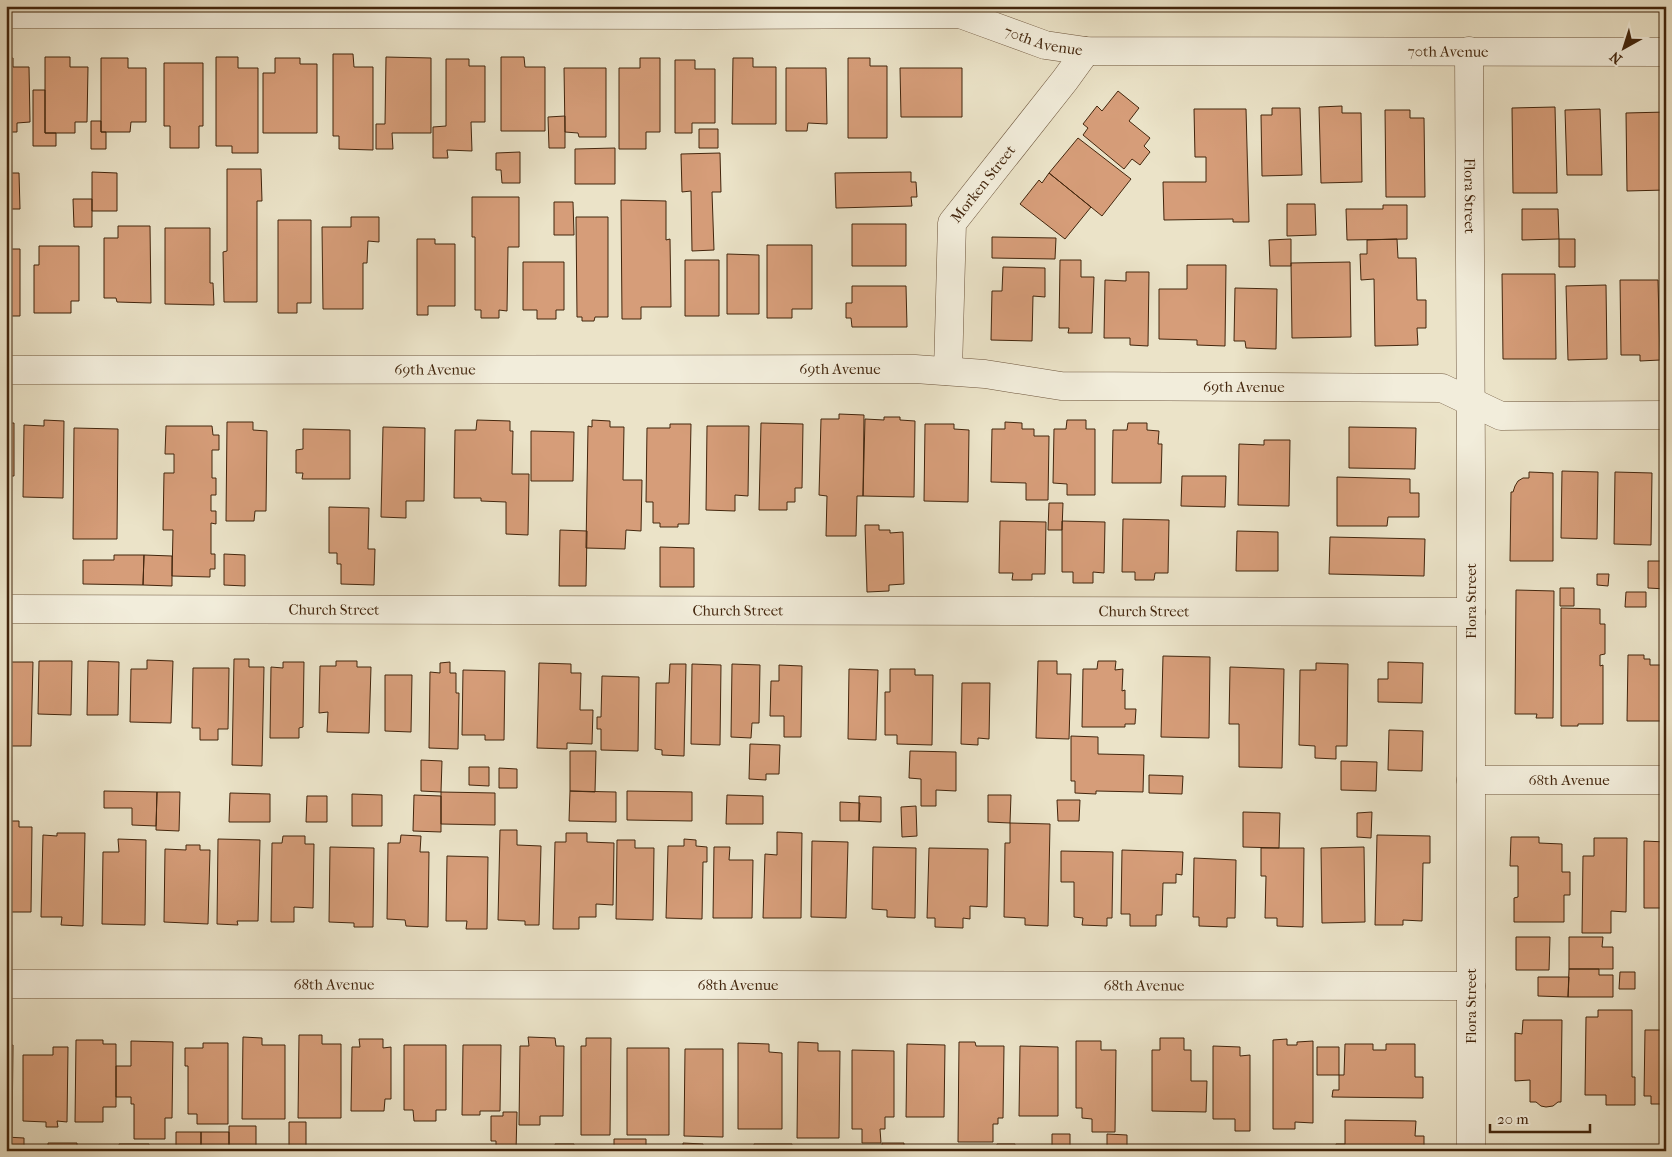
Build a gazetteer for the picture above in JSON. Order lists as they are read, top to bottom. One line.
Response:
{"streets":{"street":["70th Avenue","Morken Street","Flora Street","69th Avenue","Church Street","68th Avenue"]},"crossings":[["70th Avenue","Morken Street"],["70th Avenue","Flora Street"],["Morken Street","69th Avenue"],["Flora Street","69th Avenue"],["Flora Street","Church Street"],["Flora Street","68th Avenue"]],"scale_bar":"20 m","north":"bottom left"}
